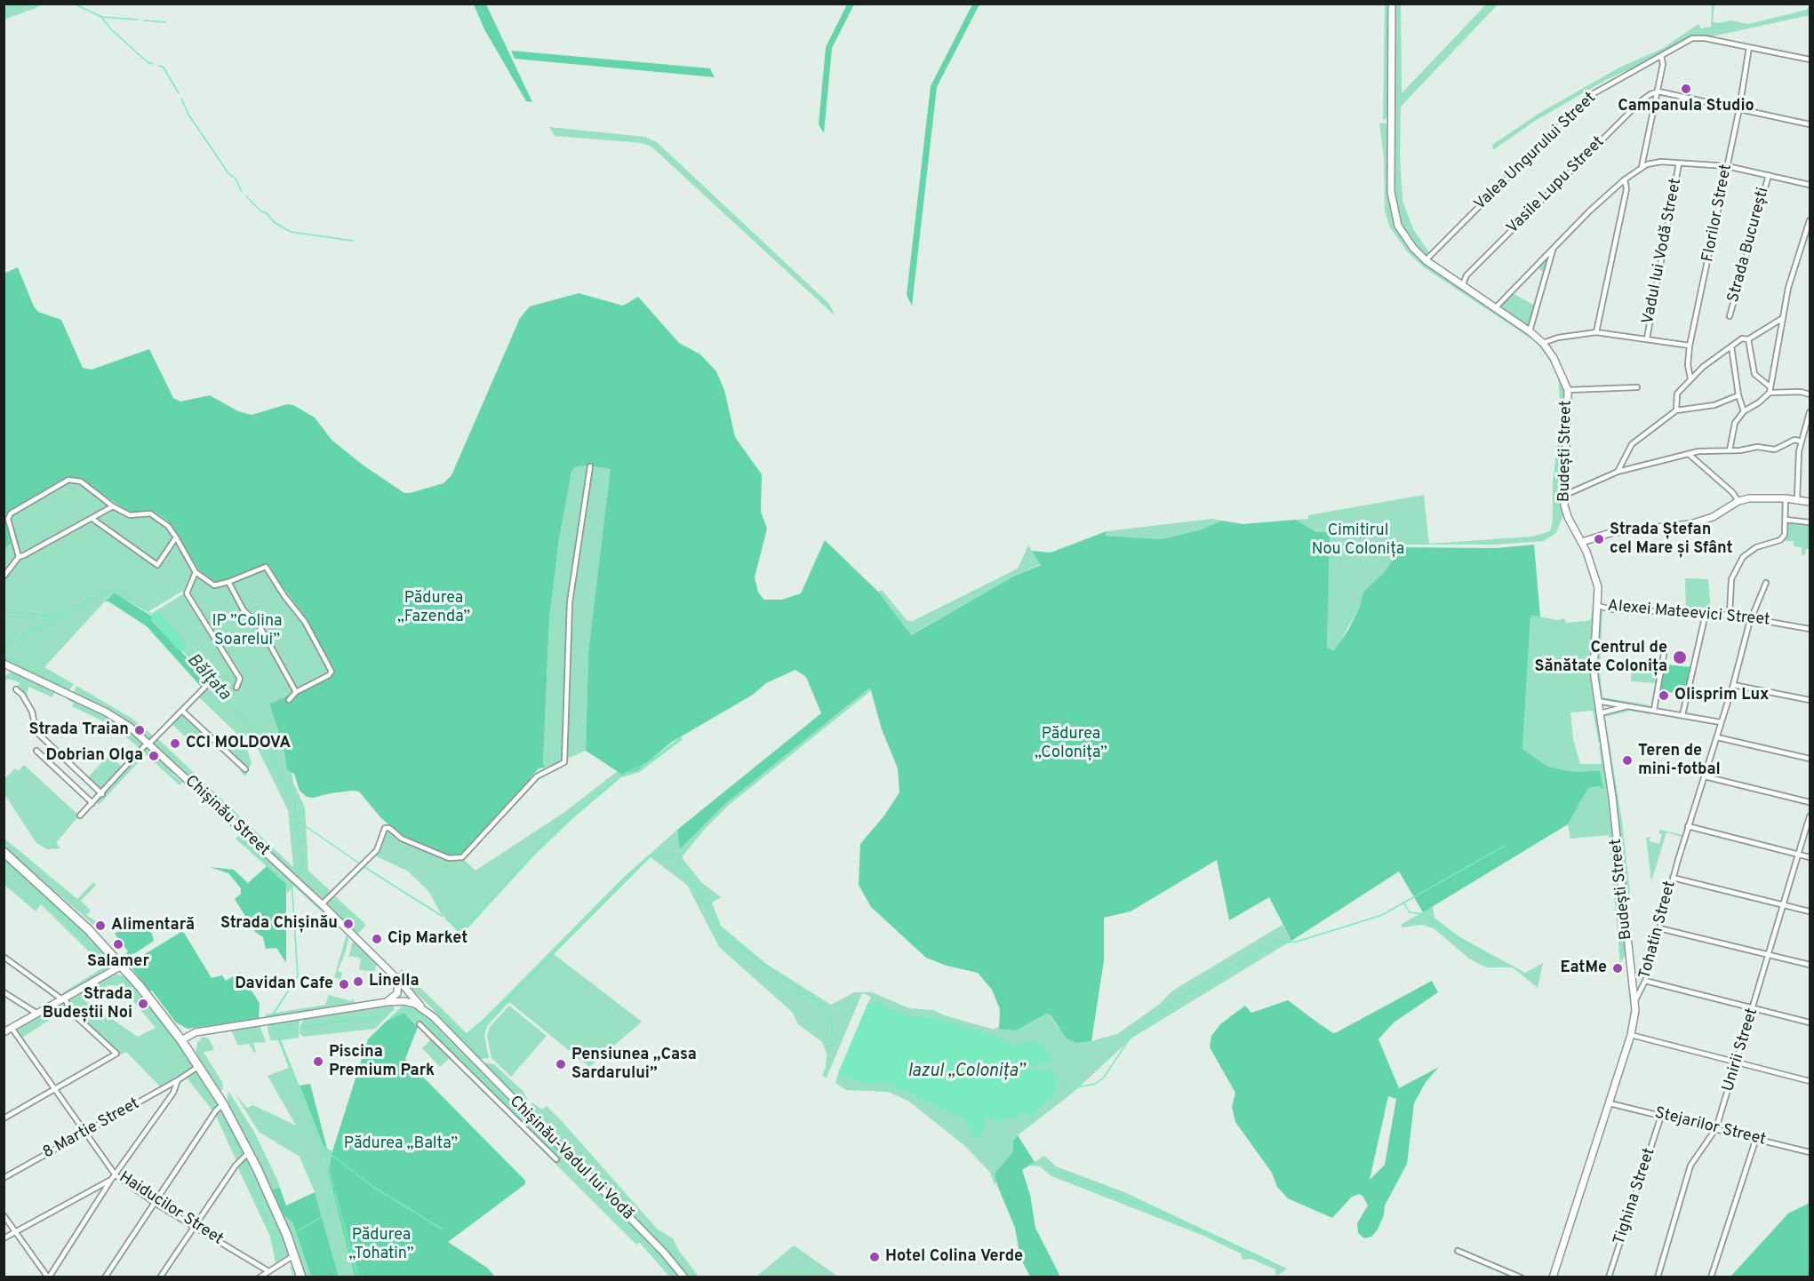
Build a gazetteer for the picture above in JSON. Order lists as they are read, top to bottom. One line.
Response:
{"streets":{"street":["Valea Ungurului Street","Vasile Lupu Street","Florilor Street","Strada București","Vadul lui Vodă Street","Budești Street","Alexei Mateevici Street","Chișinău Street","Tohatin Street","Unirii Street","Stejarilor Street","8 Martie Street","Chișinău-Vadul lui Vodă","Tighina Street","Haiducilor Street"]},"crossings":[["Valea Ungurului Street","Florilor Street"],["Valea Ungurului Street","Budești Street"],["Vasile Lupu Street","Budești Street"],["Budești Street","Alexei Mateevici Street"],["Budești Street","Tohatin Street"],["Alexei Mateevici Street","Tohatin Street"],["Chișinău Street","Chișinău-Vadul lui Vodă"],["Tohatin Street","Stejarilor Street"],["Unirii Street","Stejarilor Street"],["Stejarilor Street","Tighina Street"],["8 Martie Street","Haiducilor Street"]],"water":["Bălţata","Iazul „Colonița”"],"parks":["Cimitirul Nou Colonița","Pădurea „Fazenda”","IP ”Colina Soarelui”","Pădurea „Colonița”","Pădurea „Balta”","Pădurea „Tohatin”"],"places":["Campanula Studio","Strada Ștefan cel Mare și Sfânt","Centrul de Sănătate Colonița","Olisprim Lux","Strada Traian","CCI MOLDOVA","Dobrian Olga","Teren de mini-fotbal","Strada Chișinău","Alimentară","Cip Market","Salamer","EatMe","Linella","Davidan Cafe","Strada Budeștii Noi","Piscina Premium Park","Pensiunea „Casa Sardarului”","Hotel Colina Verde"]}
